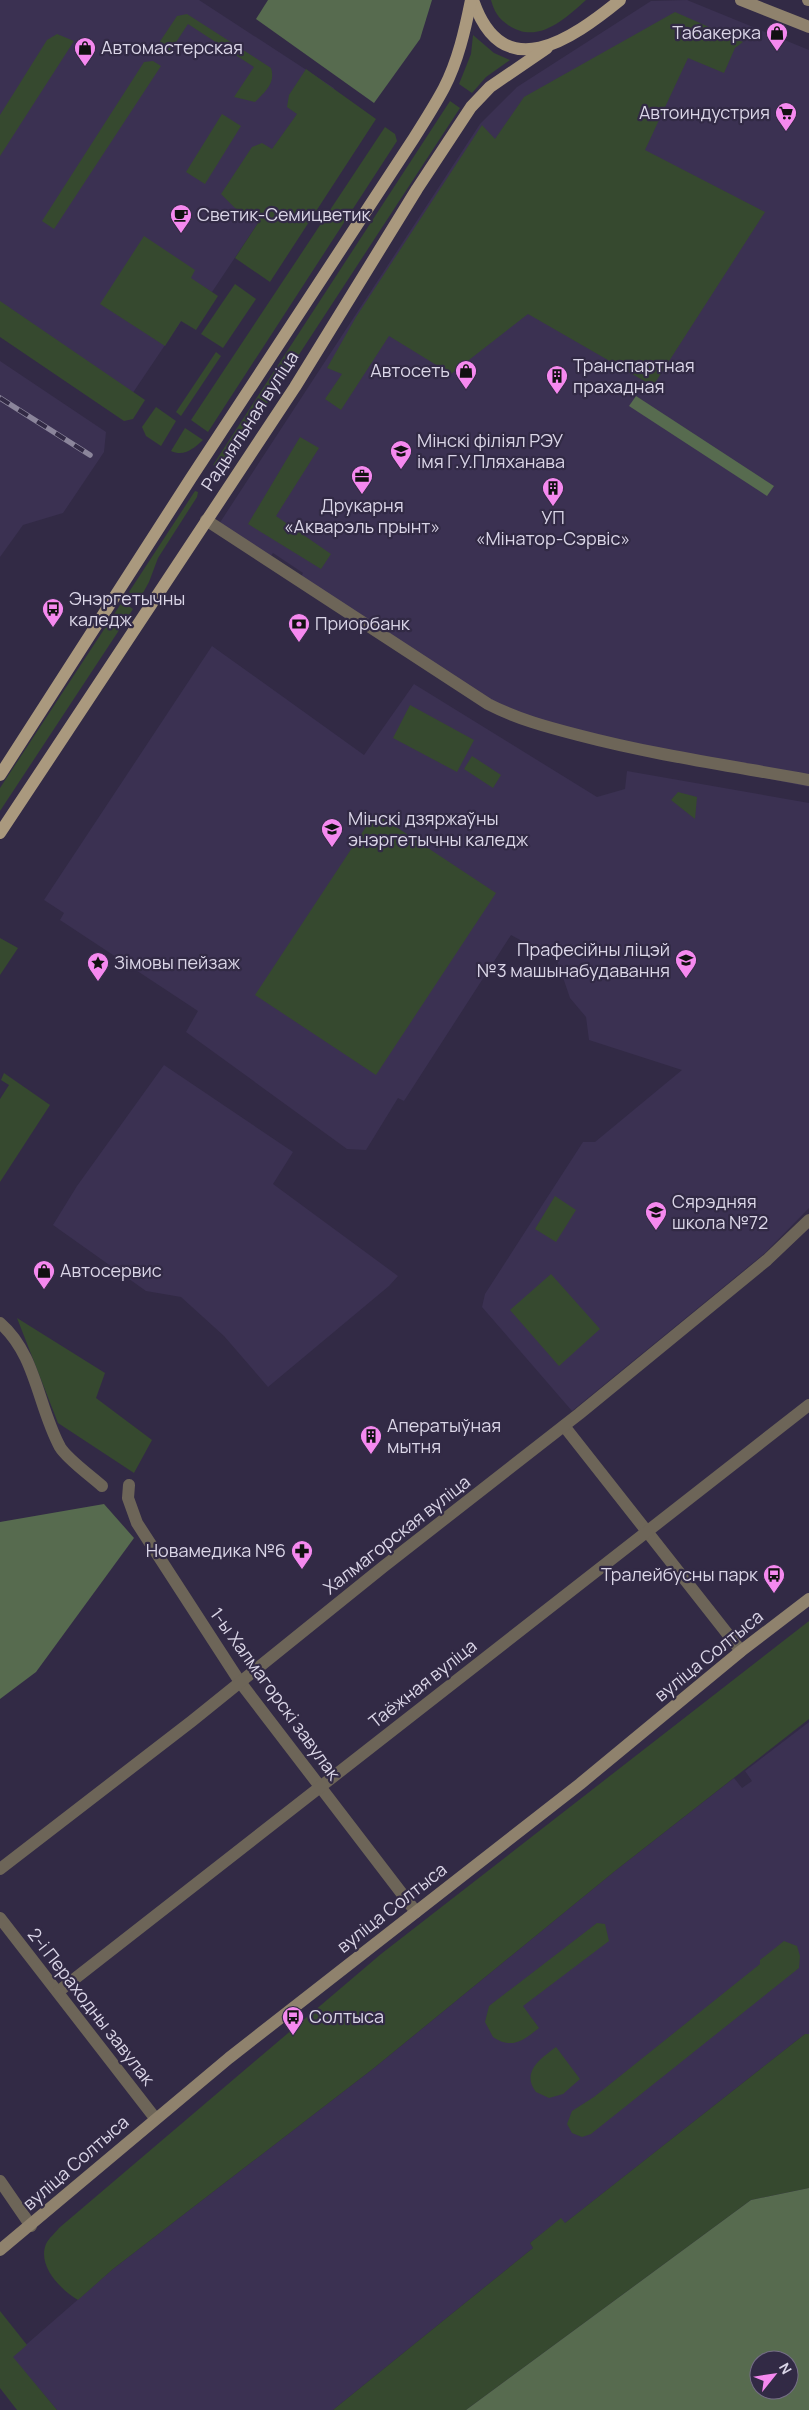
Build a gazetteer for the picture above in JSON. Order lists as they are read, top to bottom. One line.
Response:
{"streets":{"main road":["Радыяльная вуліца","вуліца Солтыса"],"street":["Халмагорская вуліца","Таёжная вуліца","1-ы Халмагорскі завулак","2-і Пераходны завулак"]},"crossings":[["Халмагорская вуліца","1-ы Халмагорскі завулак"],["вуліца Солтыса","1-ы Халмагорскі завулак"],["вуліца Солтыса","2-і Пераходны завулак"],["Таёжная вуліца","1-ы Халмагорскі завулак"],["Таёжная вуліца","2-і Пераходны завулак"]],"places":{"shop":["Табакерка","Автомастерская","Автосеть","Автосервис"],"supermarket":["Автоиндустрия"],"cafe":["Светик-Семицветик"],"building":["Транспартная прахадная","УП «Мінатор-Сэрвіс»","Аператыўная мытня"],"school or university":["Мінскі філіял РЭУ імя Г.У.Пляханава","Мінскі дзяржаўны энэргетычны каледж","Прафесійны ліцэй №3 машынабудавання","Сярэдняя школа №72"],"office":["Друкарня «Акварэль прынт»"],"bus stop":["Энэргетычны каледж","Тралейбусны парк","Солтыса"],"bank":["Приорбанк"],"place":["Зімовы пейзаж"],"pharmacy":["Новамедика №6"]},"north":"top right"}
